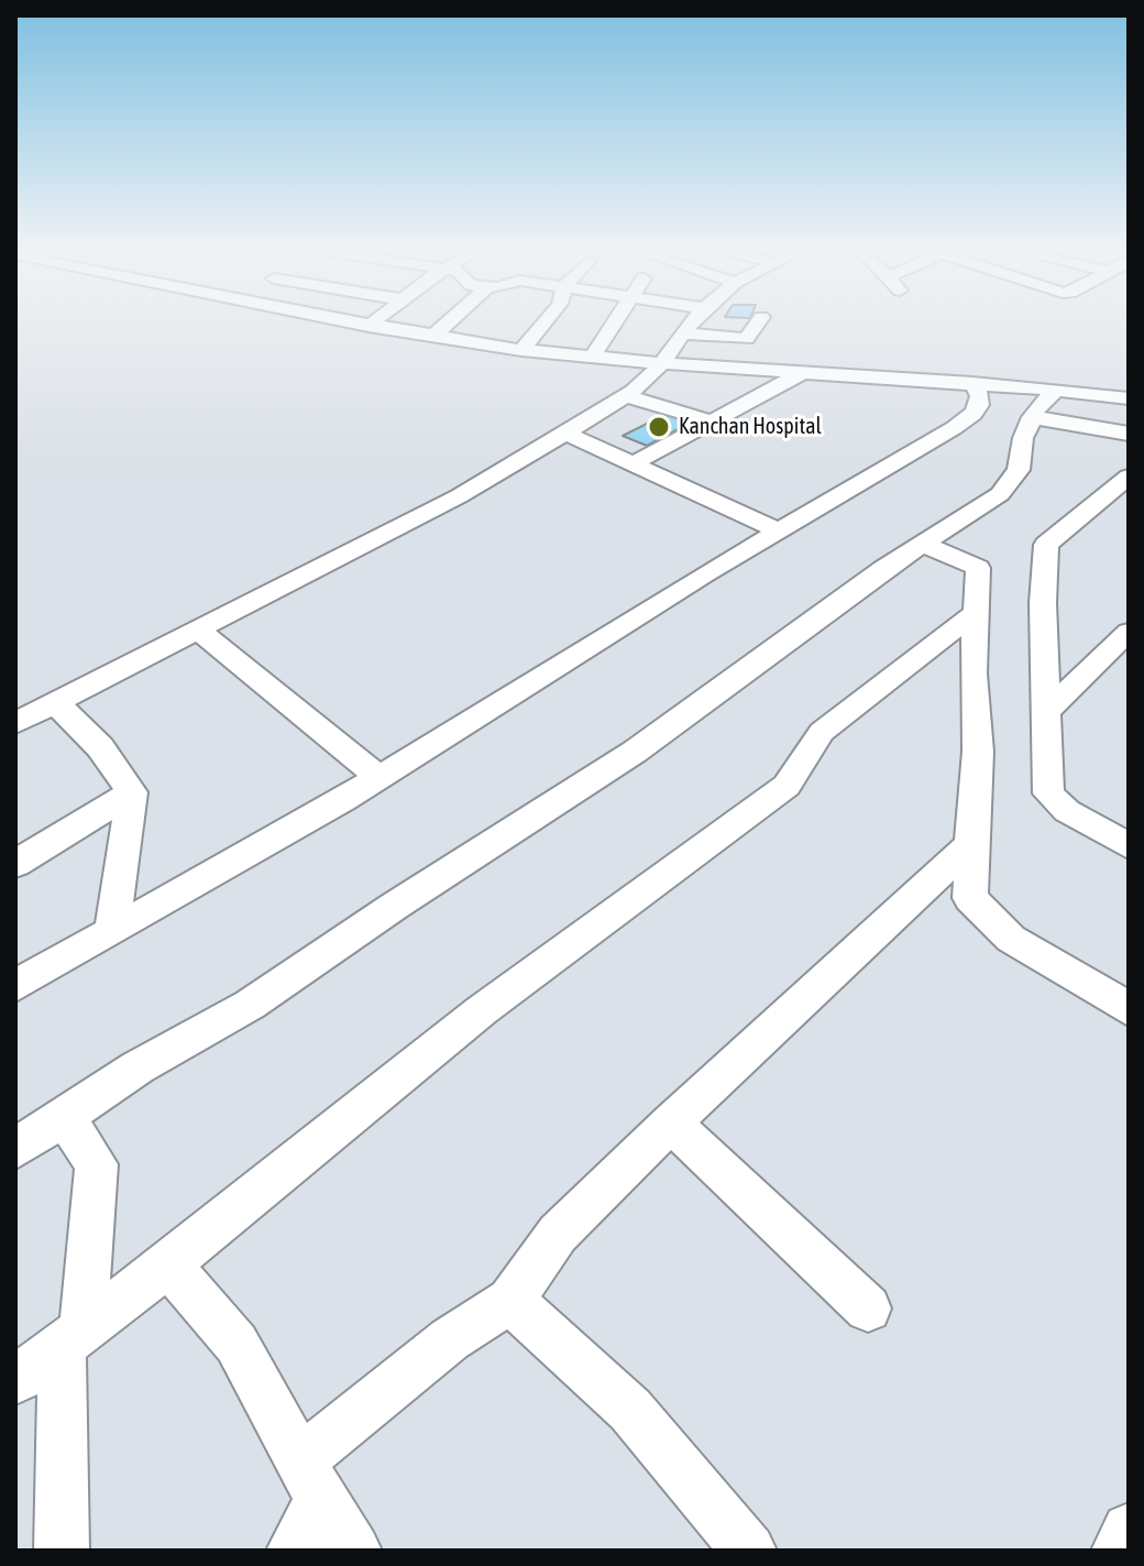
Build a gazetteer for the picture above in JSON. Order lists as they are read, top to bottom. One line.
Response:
{"places":["Kanchan Hospital"]}
